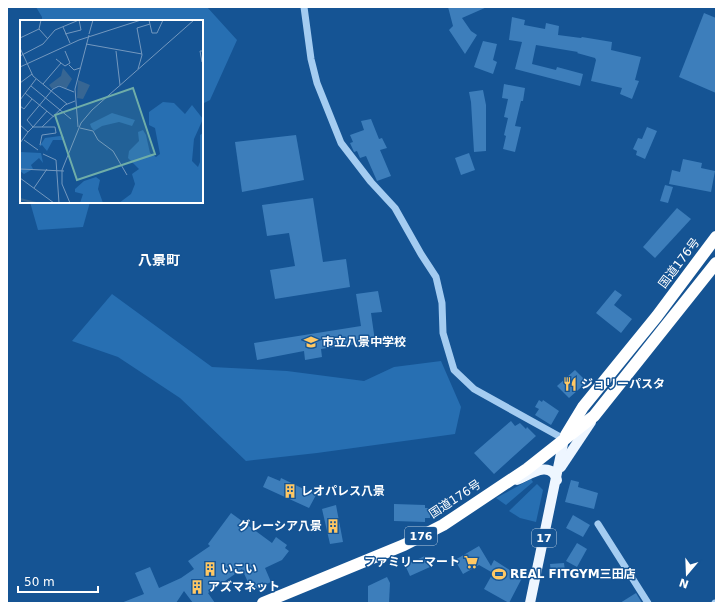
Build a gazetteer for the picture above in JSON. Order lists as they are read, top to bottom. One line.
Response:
{"streets":{"highway":["国道176号","176"],"main road":["17"]},"crossings":[["国道176号","17"]],"districts":["八景町"],"places":{"school or university":["市立八景中学校"],"restaurant":["ジョリーパスタ"],"building":["レオパレス八景","グレーシア八景","いこい","アズマネット"],"supermarket":["ファミリーマート"],"sports":["REAL FITGYM三田店"]},"scale_bar":"50 m","north":"bottom"}
